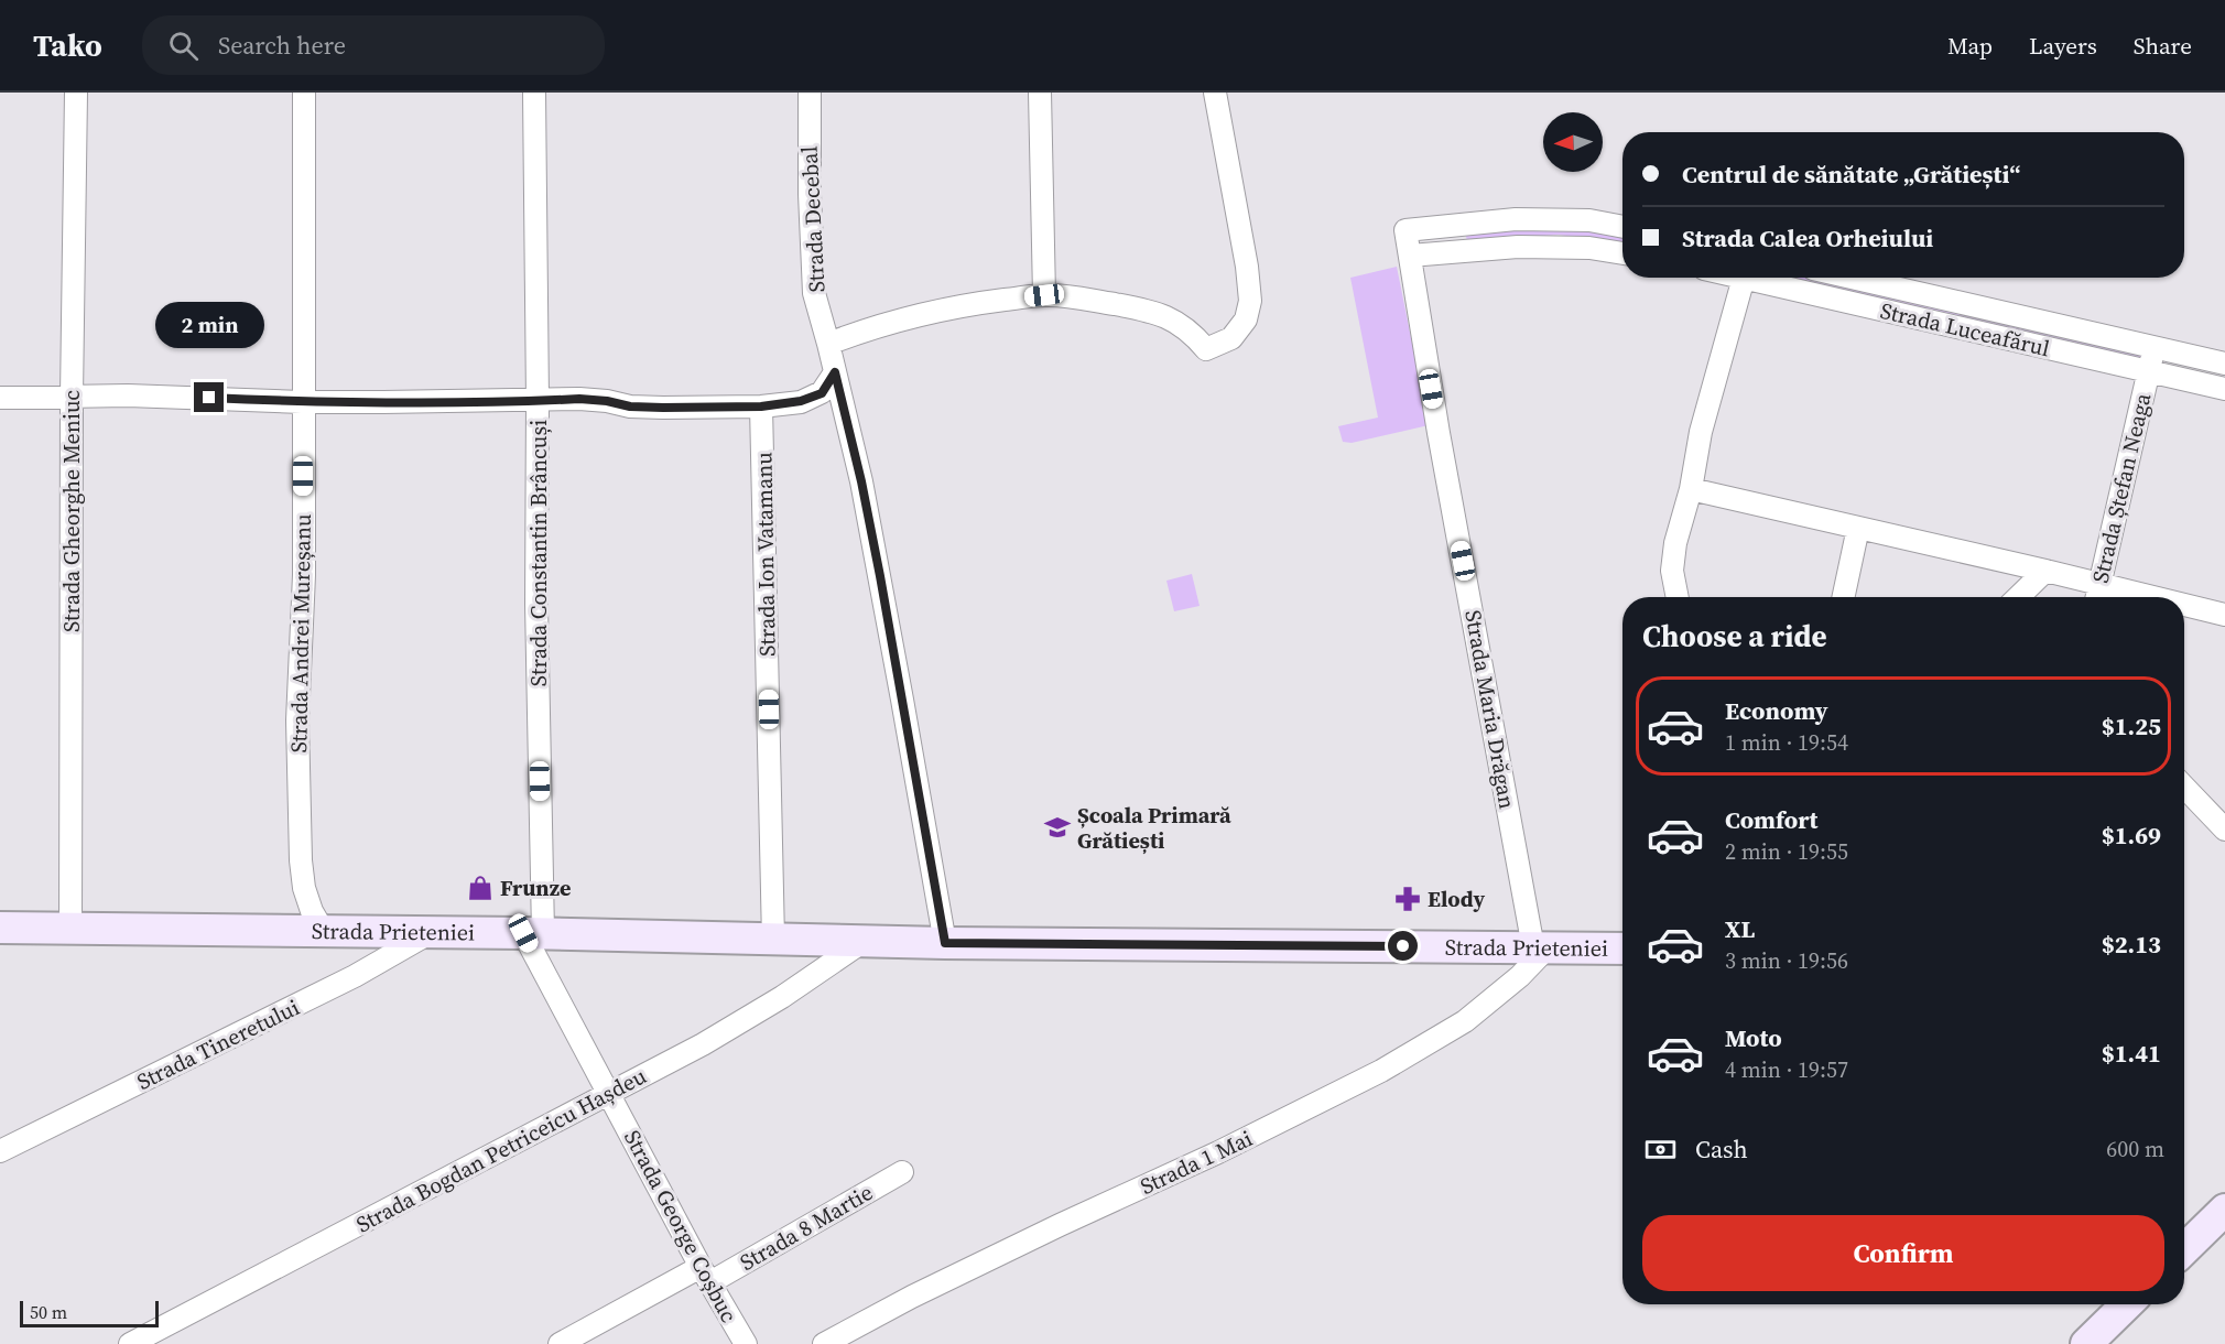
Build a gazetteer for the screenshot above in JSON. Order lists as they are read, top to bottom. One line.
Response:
{"streets":{"street":["Strada Decebal","Strada Luceafărul","Strada Ștefan Neaga","Strada Gheorghe Meniuc","Strada Constantin Brâncuși","Strada Ion Vatamanu","Strada Andrei Mureșanu","Strada Maria Drăgan","Strada Prieteniei","Strada Tineretului","Strada Bogdan Petriceicu Hașdeu","Strada 1 Mai","Strada George Coșbuc","Strada 8 Martie"]},"crossings":[["Strada Luceafărul","Strada Ștefan Neaga"],["Strada Gheorghe Meniuc","Strada Prieteniei"],["Strada Constantin Brâncuși","Strada Prieteniei"],["Strada Constantin Brâncuși","Strada George Coșbuc"],["Strada Ion Vatamanu","Strada Prieteniei"],["Strada Andrei Mureșanu","Strada Prieteniei"],["Strada Maria Drăgan","Strada Prieteniei"],["Strada Maria Drăgan","Strada 1 Mai"],["Strada Prieteniei","Strada Tineretului"],["Strada Prieteniei","Strada Bogdan Petriceicu Hașdeu"],["Strada Prieteniei","Strada 1 Mai"],["Strada Prieteniei","Strada George Coșbuc"],["Strada Bogdan Petriceicu Hașdeu","Strada George Coșbuc"],["Strada George Coșbuc","Strada 8 Martie"]],"places":{"school or university":["Școala Primară Grătiești"],"shop":["Frunze"],"pharmacy":["Elody"]},"scale_bar":"50 m","north":"left","page":{"header":"Tako","search":"Search here","nav":["Map","Layers","Share"],"banner":["Centrul de sănătate „Grătiești“","Strada Calea Orheiului"],"bubble":"2 min","heading":"Choose a ride","list":[{"name":"Economy","note":"1 min · 19:54","value":"$1.25"},{"name":"Comfort","note":"2 min · 19:55","value":"$1.69"},{"name":"XL","note":"3 min · 19:56","value":"$2.13"},{"name":"Moto","note":"4 min · 19:57","value":"$1.41"}],"pay":["Cash","600 m"],"buttons":"Confirm","scale":"50 m"}}
